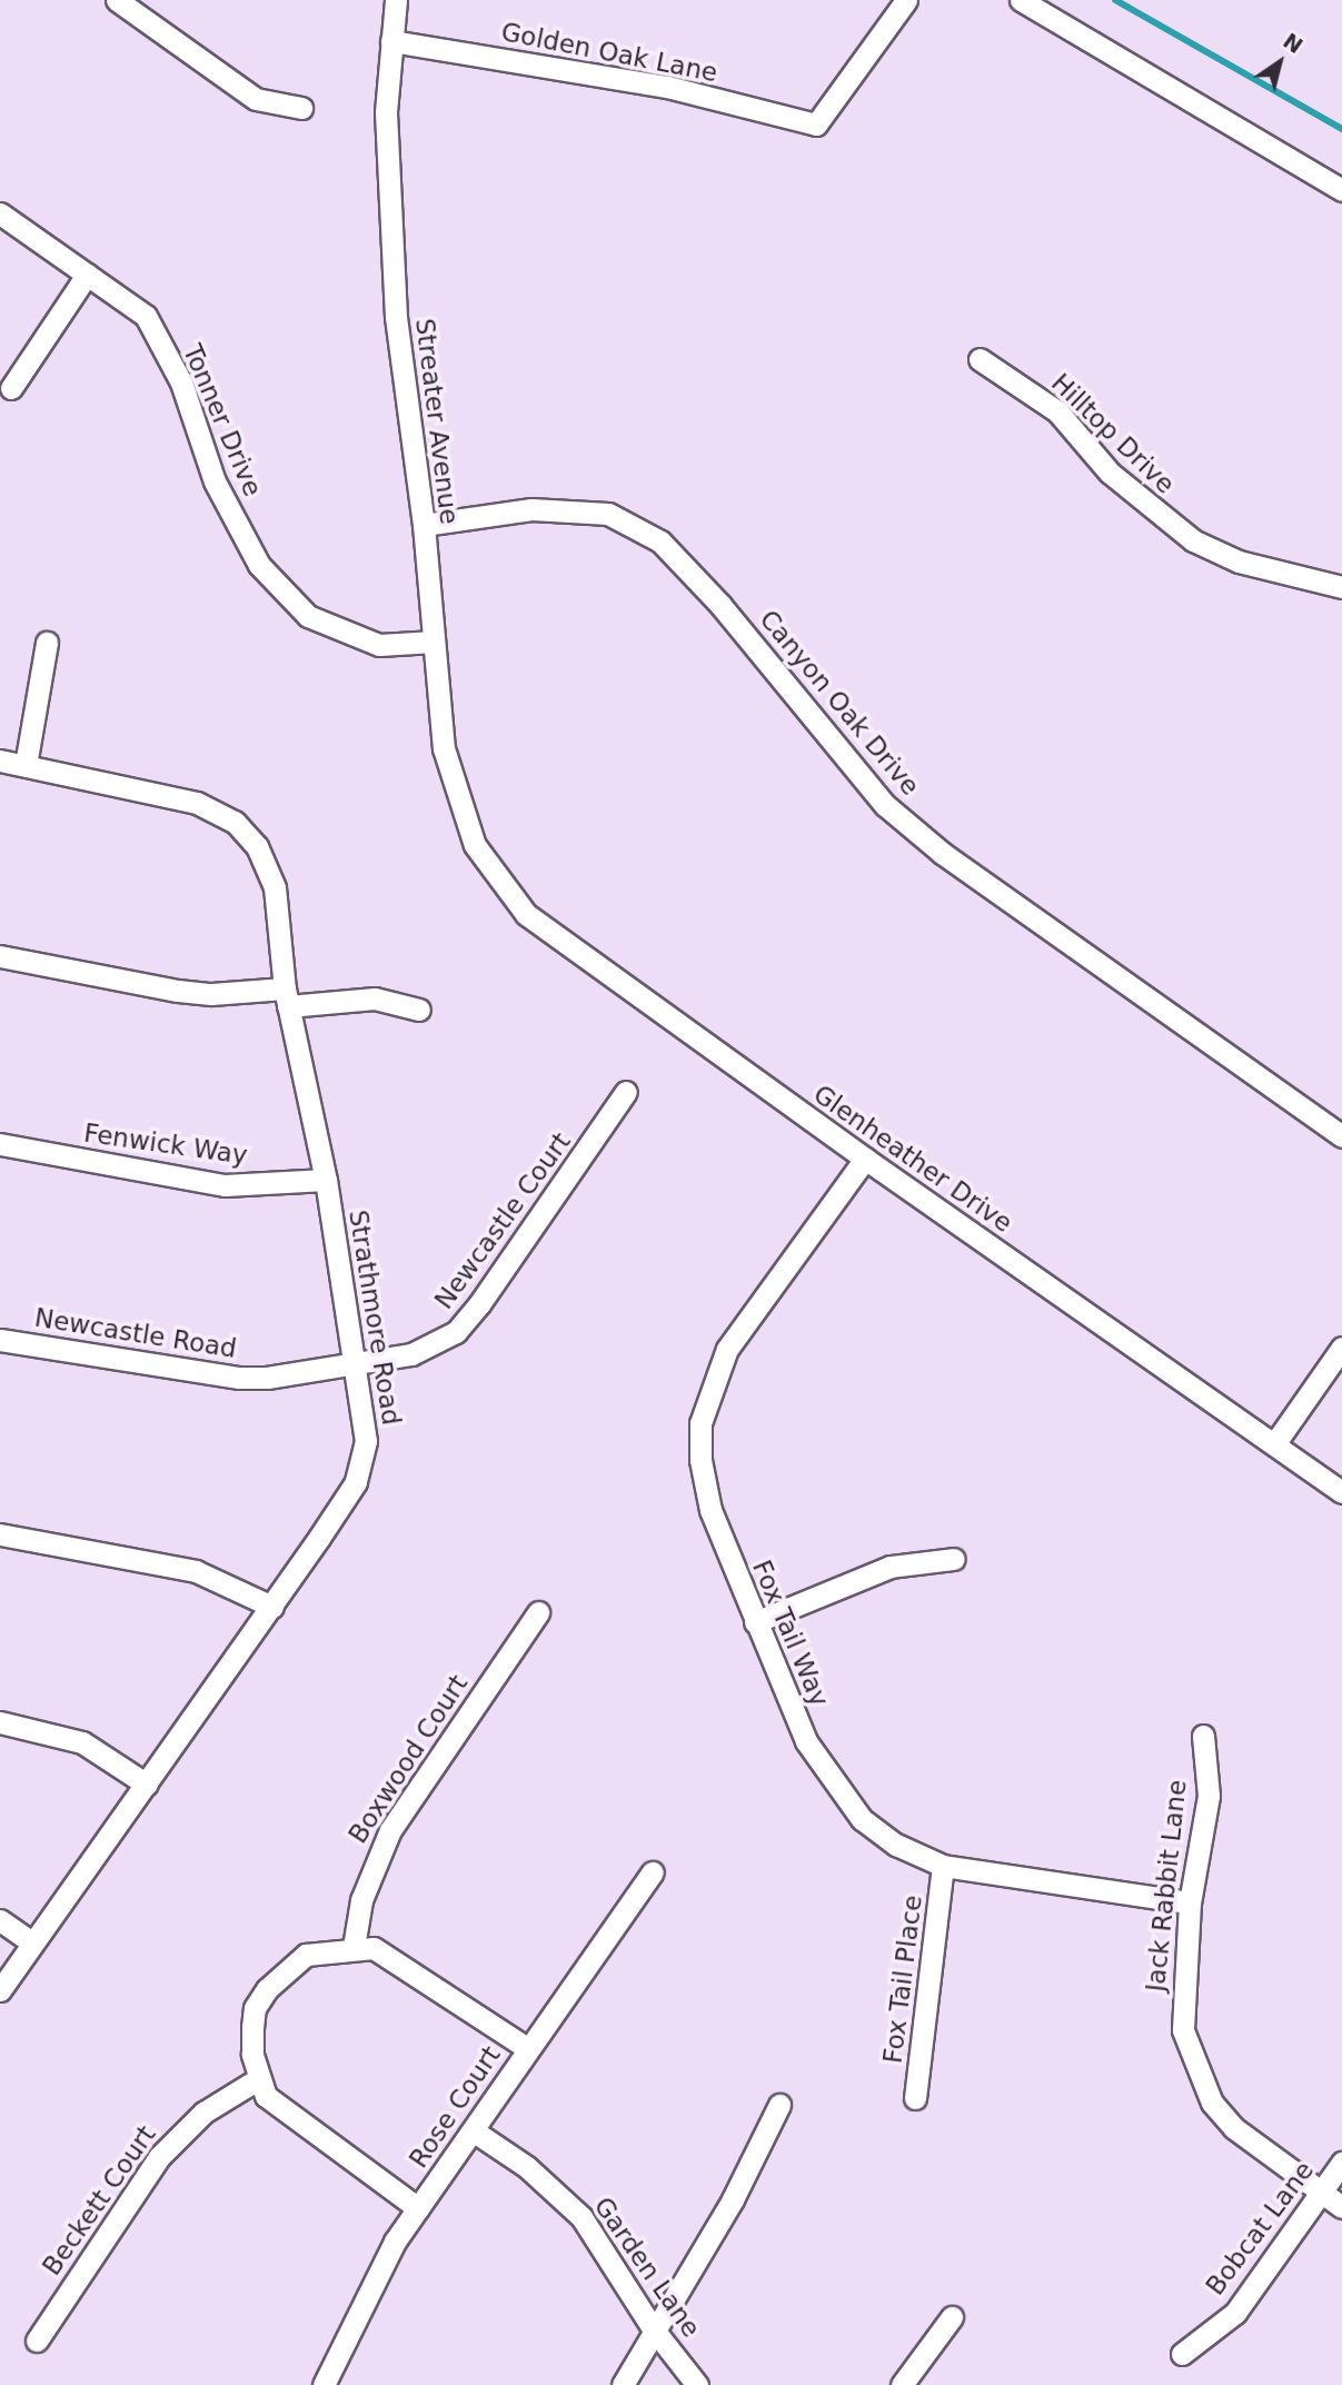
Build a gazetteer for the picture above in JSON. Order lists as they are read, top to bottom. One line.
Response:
{"streets":{"street":["Golden Oak Lane","Tonner Drive","Streater Avenue","Hilltop Drive","Canyon Oak Drive","Fenwick Way","Glenheather Drive","Newcastle Court","Strathmore Road","Newcastle Road","Fox Tail Way","Boxwood Court","Jack Rabbit Lane","Fox Tail Place","Rose Court","Beckett Court","Bobcat Lane","Garden Lane"]},"crossings":[["Golden Oak Lane","Streater Avenue"],["Tonner Drive","Streater Avenue"],["Streater Avenue","Canyon Oak Drive"],["Streater Avenue","Glenheather Drive"],["Fenwick Way","Strathmore Road"],["Glenheather Drive","Fox Tail Way"],["Newcastle Court","Strathmore Road"],["Newcastle Court","Newcastle Road"],["Strathmore Road","Newcastle Road"],["Fox Tail Way","Jack Rabbit Lane"],["Fox Tail Way","Fox Tail Place"],["Jack Rabbit Lane","Bobcat Lane"],["Rose Court","Garden Lane"]],"north":"top right"}
